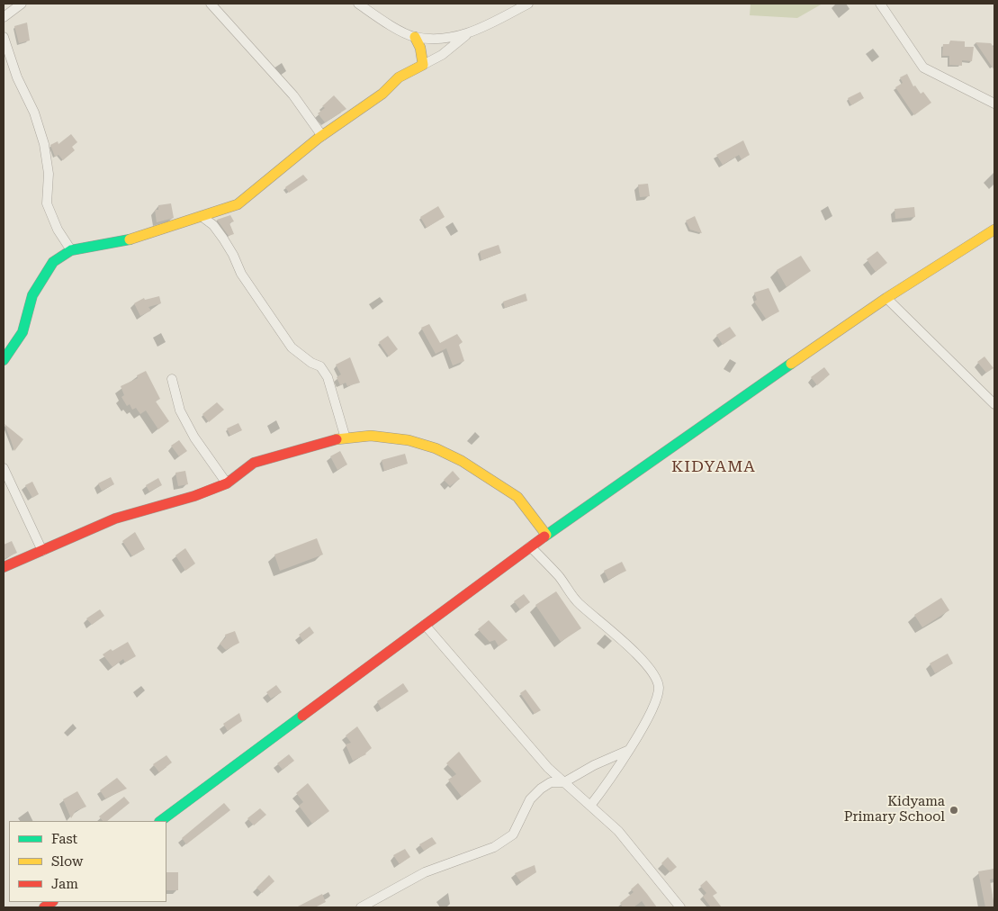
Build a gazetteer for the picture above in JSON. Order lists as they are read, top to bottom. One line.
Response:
{"districts":["KIDYAMA"],"places":["Kidyama Primary School"],"legend":["Fast","Slow","Jam"]}
